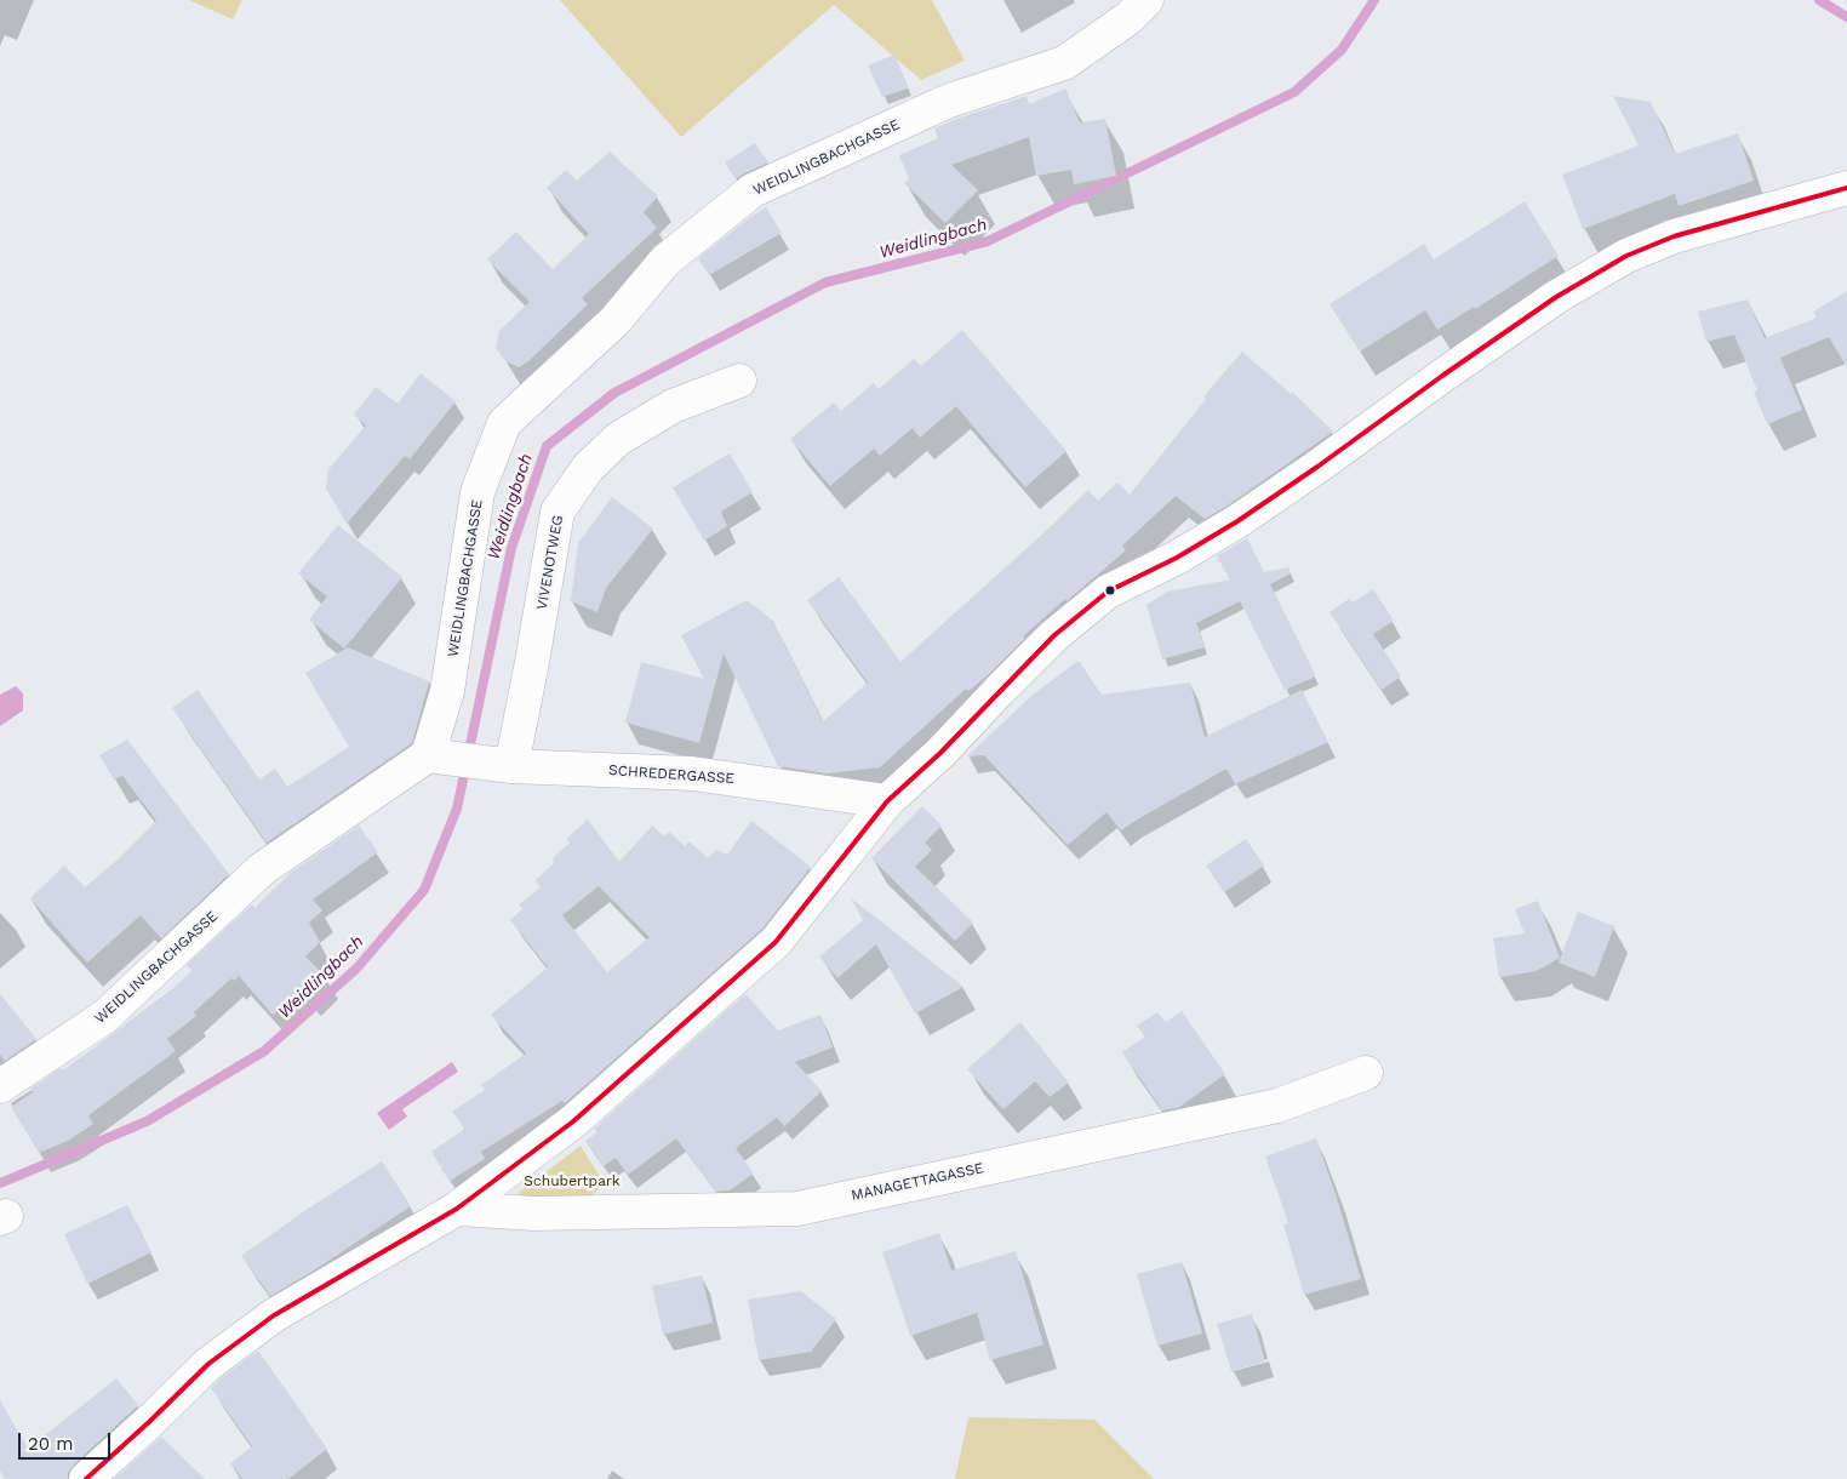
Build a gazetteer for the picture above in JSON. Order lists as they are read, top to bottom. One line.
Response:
{"streets":{"street":["WEIDLINGBACHGASSE","VIVENOTWEG","SCHREDERGASSE","MANAGETTAGASSE"]},"crossings":[["WEIDLINGBACHGASSE","SCHREDERGASSE"],["VIVENOTWEG","SCHREDERGASSE"]],"water":["Weidlingbach"],"parks":["Schubertpark"],"scale_bar":"20 m"}
